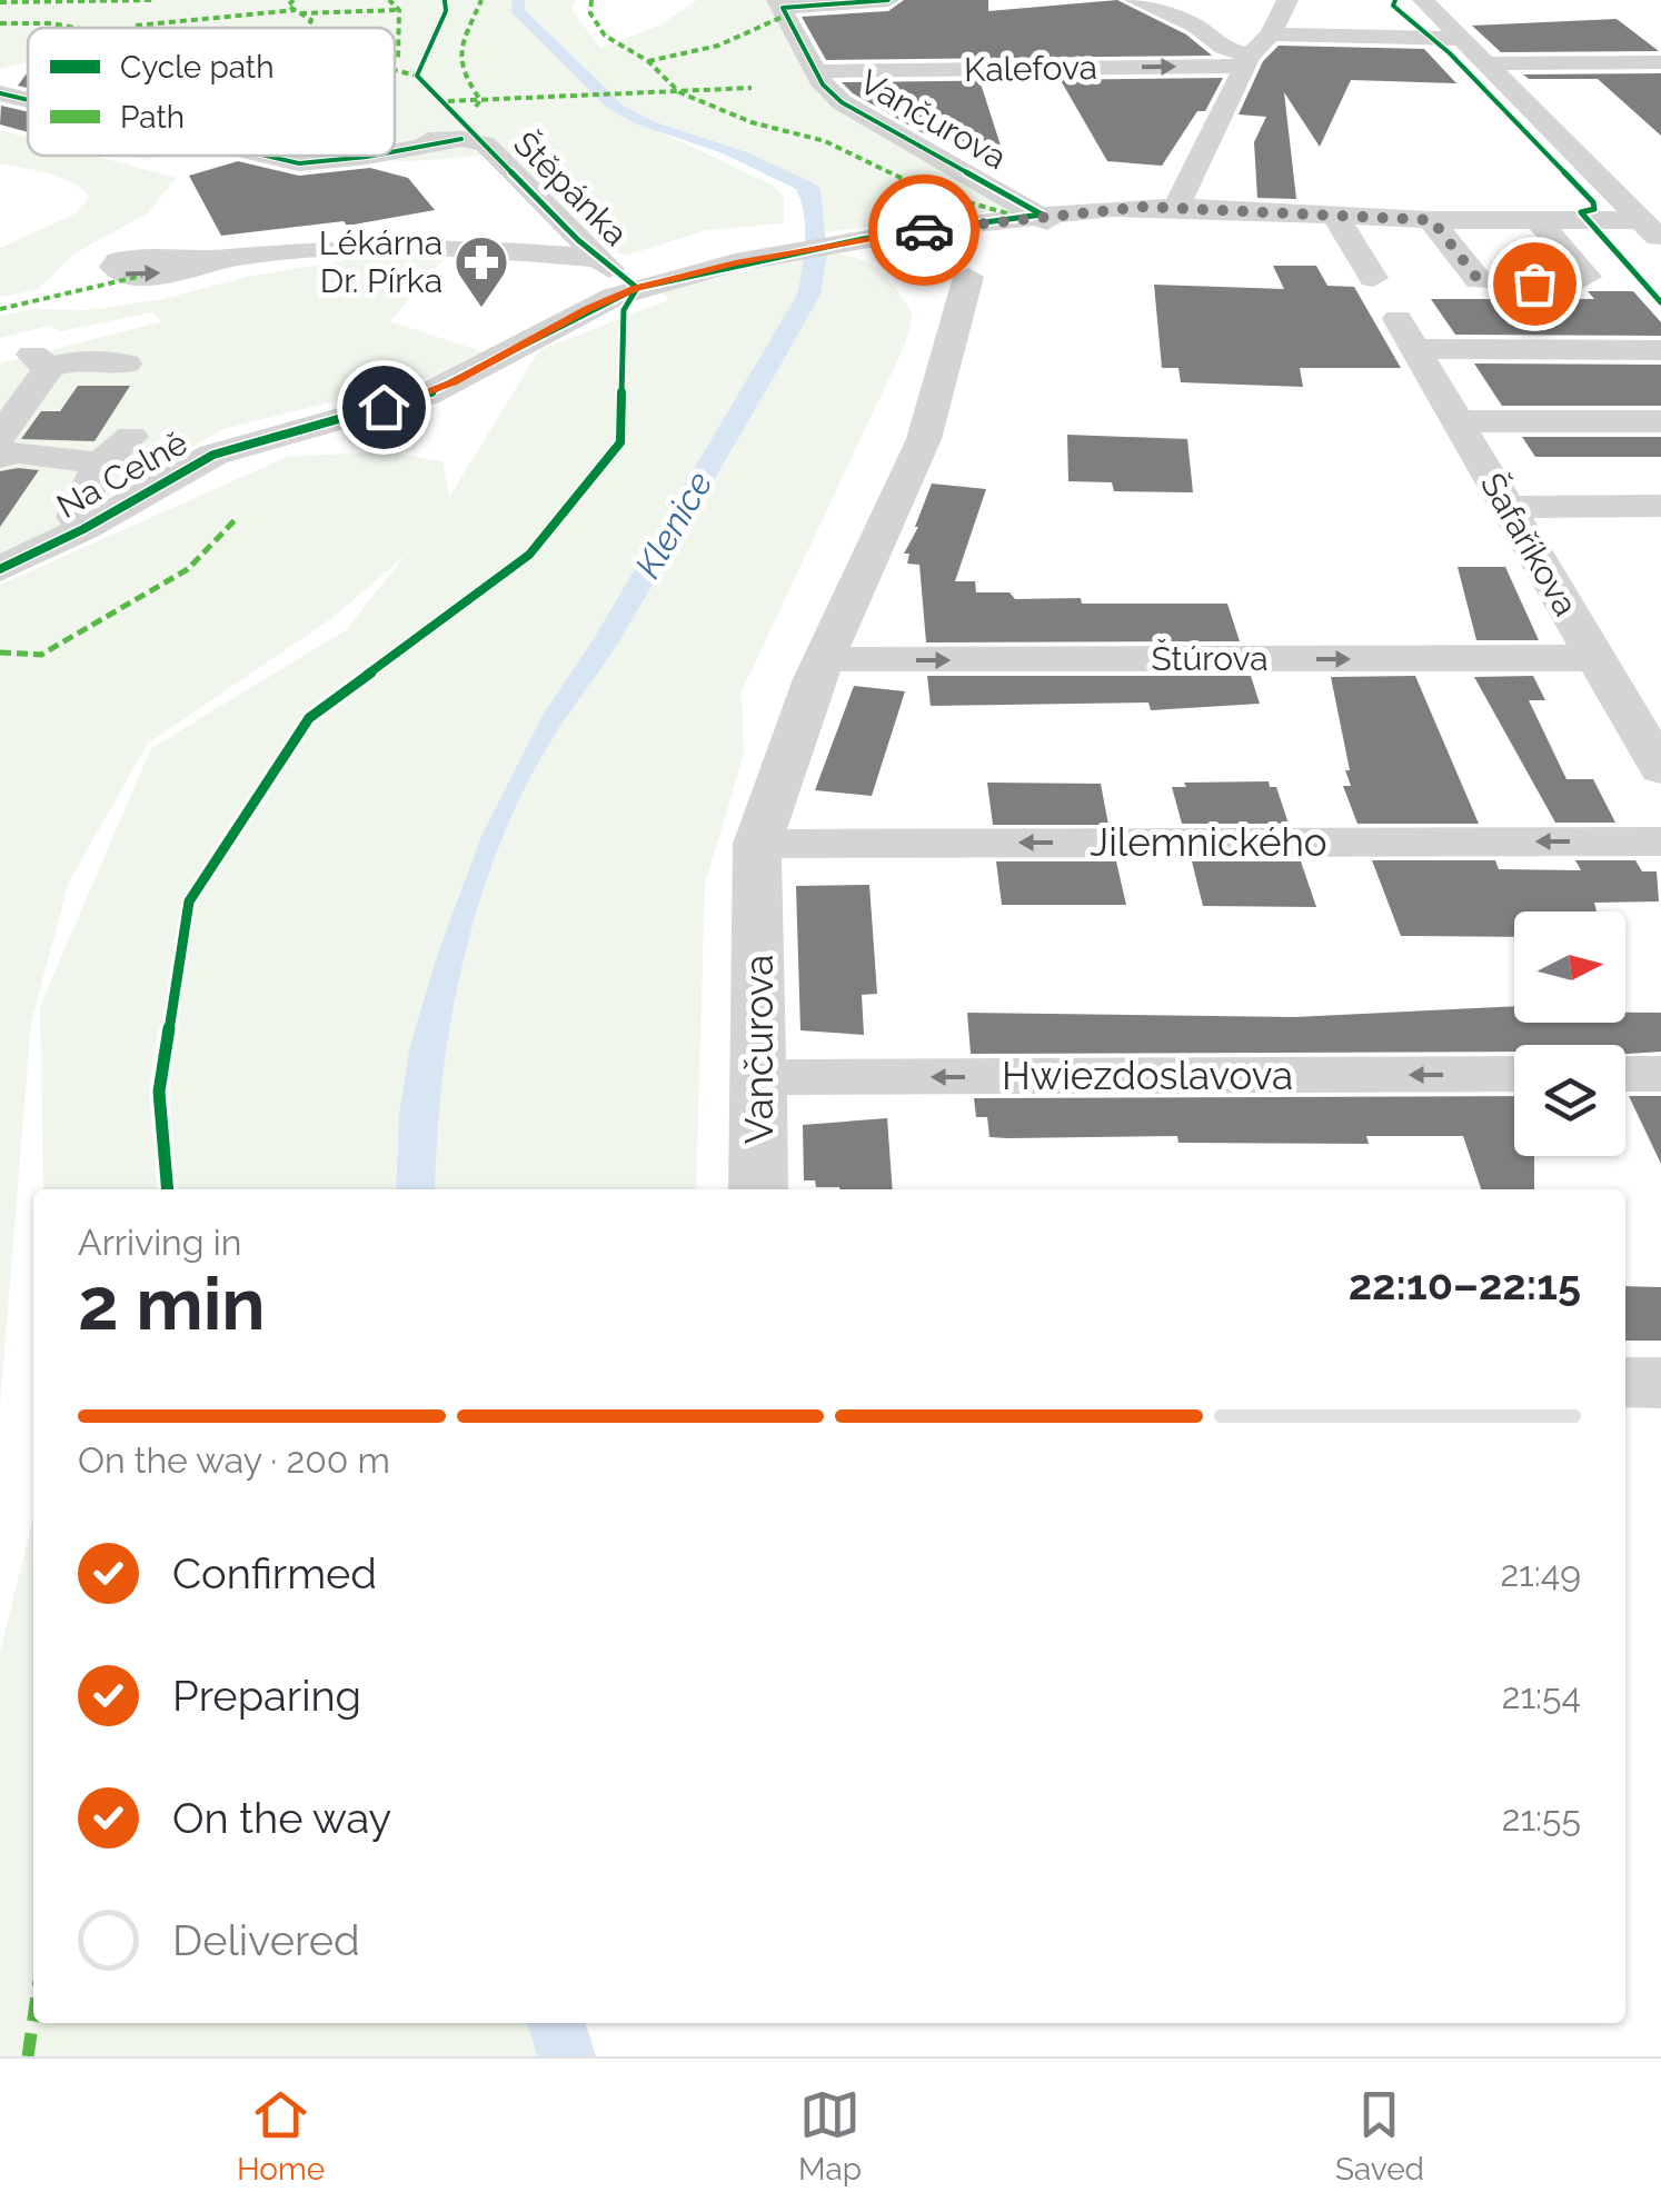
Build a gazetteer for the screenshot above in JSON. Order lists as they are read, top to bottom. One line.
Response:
{"streets":{"street":["Kalefova","Vančurova","Štěpánka","Na Celně","Šafaříkova","Štúrova","Jilemnického","Hwiezdoslavova"]},"crossings":[["Kalefova","Vančurova"],["Vančurova","Na Celně"],["Vančurova","Štúrova"],["Vančurova","Jilemnického"],["Vančurova","Hwiezdoslavova"],["Štěpánka","Na Celně"],["Šafaříkova","Štúrova"]],"one_way":["Hwiezdoslavova"],"water":["Klenice"],"places":{"pharmacy":["Lékárna Dr. Pírka"]},"legend":["Cycle path","Path"],"north":"right","page":{"heading":["2 min","Arriving in","22:10–22:15"],"bar":"On the way · 200 m","list":[["Confirmed","21:49"],["Preparing","21:54"],["On the way","21:55"],"Delivered"],"tabs":["Home","Map","Saved"]}}
